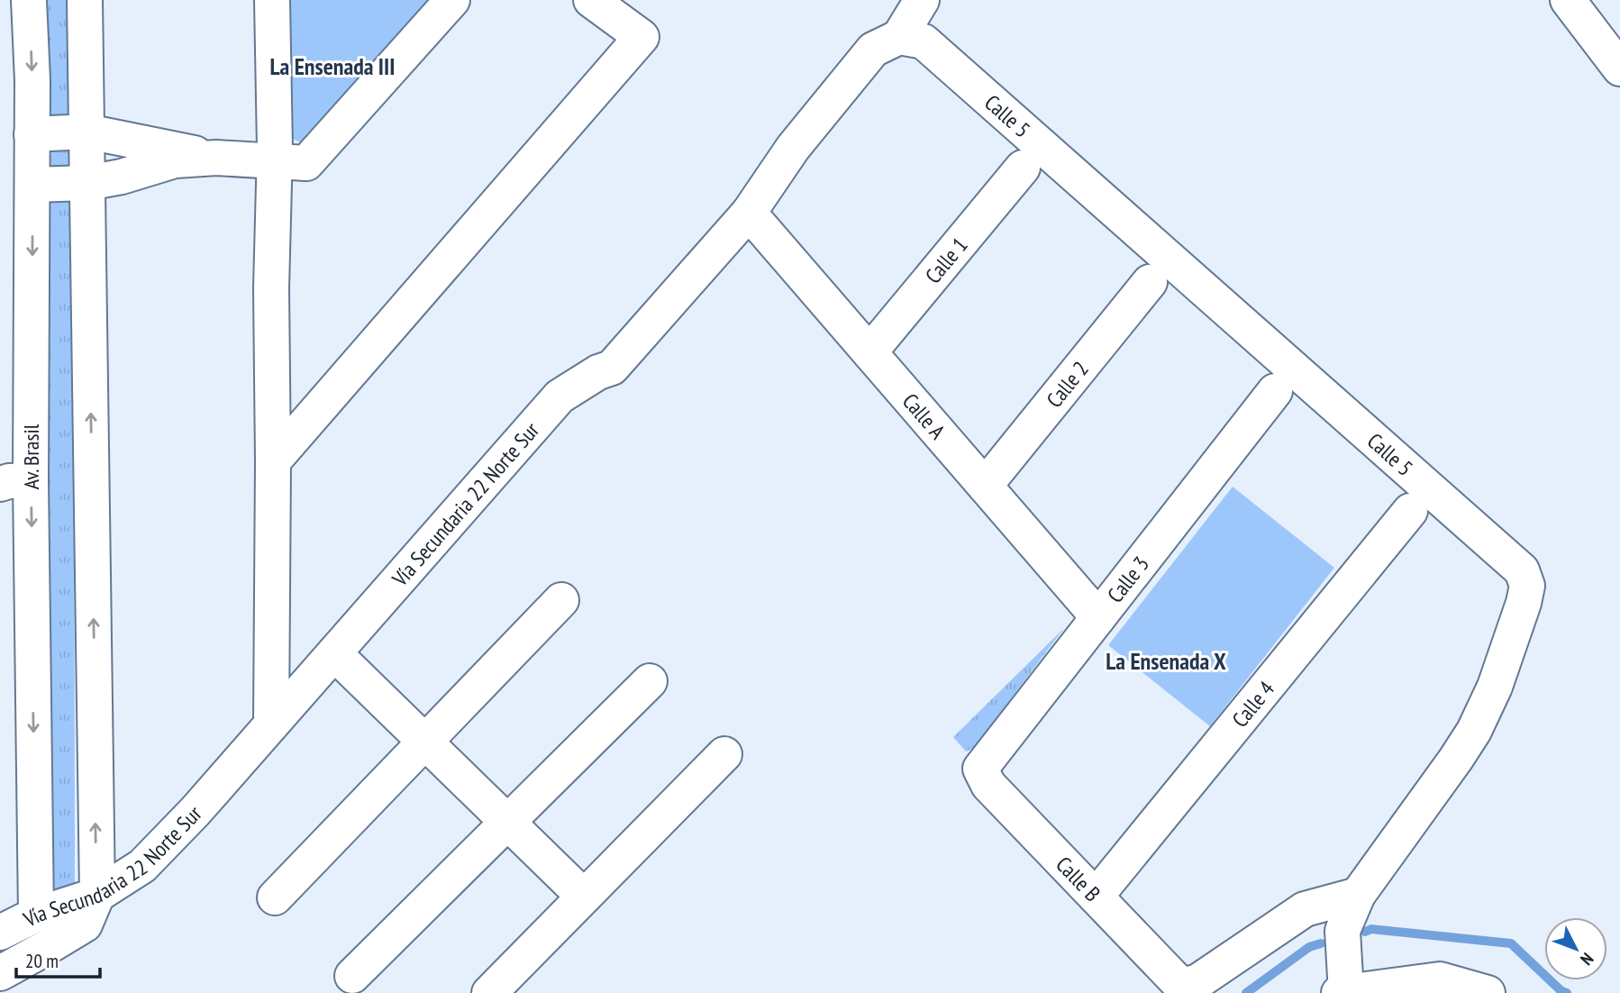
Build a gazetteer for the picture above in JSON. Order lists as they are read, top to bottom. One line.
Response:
{"streets":{"street":["Calle 5","Calle 1","Calle 2","Calle A","Av. Brasil","Vía Secundaria 22 Norte Sur","Calle 3","Calle 4","Calle B"]},"crossings":[["Calle 5","Vía Secundaria 22 Norte Sur"],["Calle 5","Calle B"],["Calle 1","Calle A"],["Calle 2","Calle A"],["Calle A","Vía Secundaria 22 Norte Sur"],["Calle A","Calle 3"],["Av. Brasil","Vía Secundaria 22 Norte Sur"],["Calle 3","Calle B"],["Calle 4","Calle B"]],"districts":["La Ensenada III","La Ensenada X"],"scale_bar":"20 m","north":"bottom right"}
